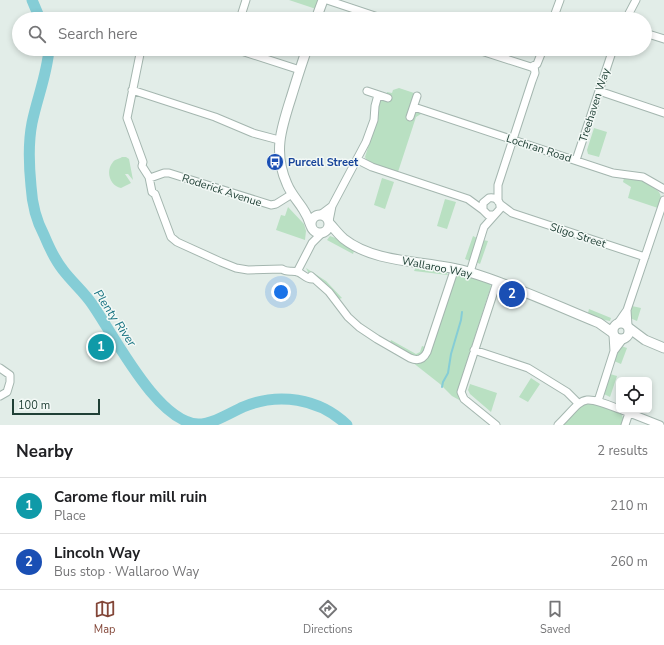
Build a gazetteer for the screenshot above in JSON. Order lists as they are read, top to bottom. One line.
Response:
{"streets":{"street":["Treehaven Way","Lochran Road","Roderick Avenue","Sligo Street","Wallaroo Way"]},"crossings":[["Treehaven Way","Lochran Road"]],"water":["Plenty River"],"places":{"bus stop":["Purcell Street"]},"scale_bar":"100 m","page":{"search":"Search here","pins":["2","1"],"scale":"100 m","heading":["Nearby","2 results"],"list":[{"mark":"1","name":"Carome flour mill ruin","note":"Place","value":"210 m"},{"mark":"2","name":"Lincoln Way","note":"Bus stop · Wallaroo Way","value":"260 m"}],"nav":["Map","Directions","Saved"]}}
